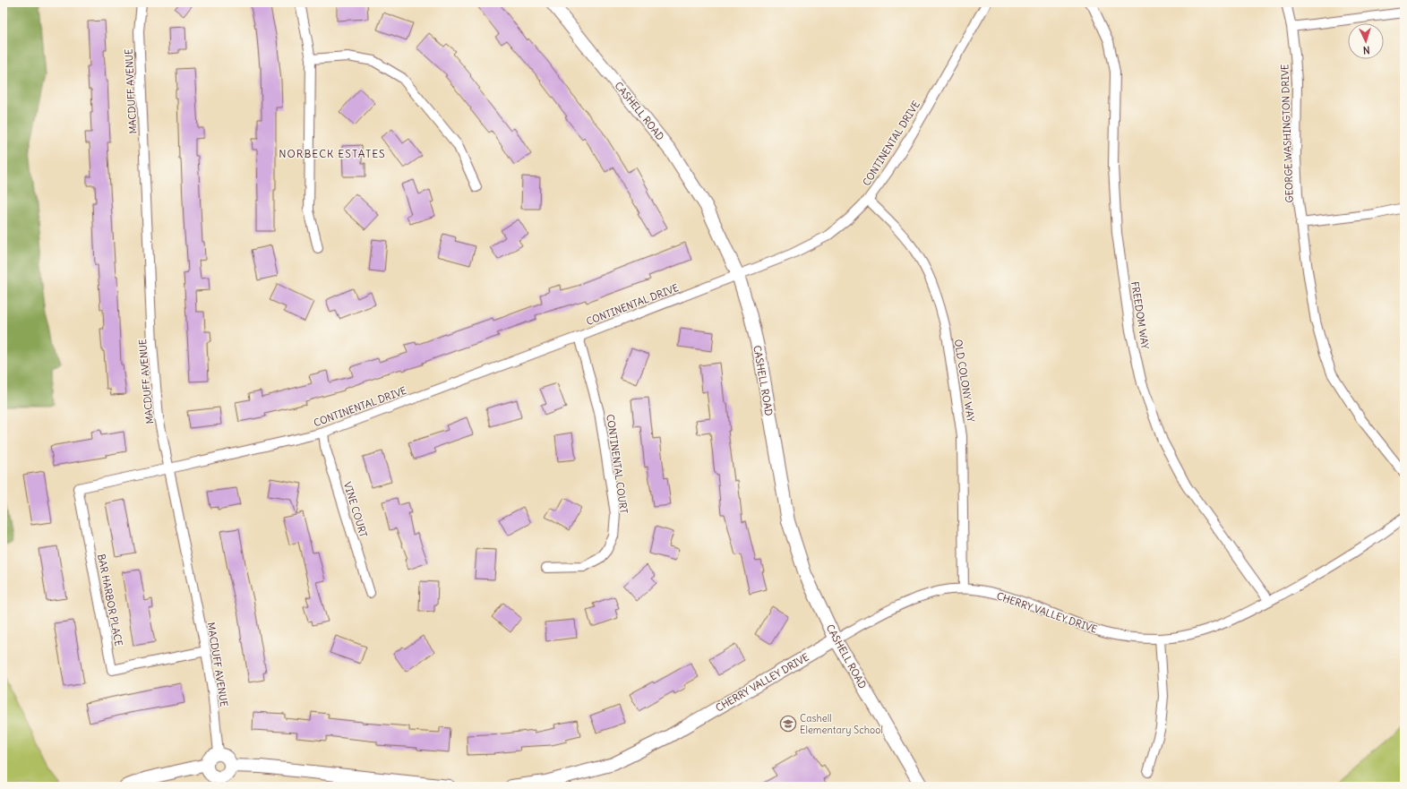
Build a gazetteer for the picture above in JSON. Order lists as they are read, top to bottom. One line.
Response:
{"streets":{"street":["MACDUFF AVENUE","CASHELL ROAD","GEORGE WASHINGTON DRIVE","CONTINENTAL DRIVE","FREEDOM WAY","OLD COLONY WAY","CONTINENTAL COURT","VINE COURT","BAR HARBOR PLACE","CHERRY VALLEY DRIVE"]},"crossings":[["MACDUFF AVENUE","CONTINENTAL DRIVE"],["MACDUFF AVENUE","BAR HARBOR PLACE"],["CASHELL ROAD","CONTINENTAL DRIVE"],["CASHELL ROAD","CHERRY VALLEY DRIVE"],["CONTINENTAL DRIVE","OLD COLONY WAY"],["CONTINENTAL DRIVE","CONTINENTAL COURT"],["CONTINENTAL DRIVE","VINE COURT"],["CONTINENTAL DRIVE","BAR HARBOR PLACE"],["FREEDOM WAY","CHERRY VALLEY DRIVE"],["OLD COLONY WAY","CHERRY VALLEY DRIVE"]],"districts":["NORBECK ESTATES"],"places":{"school or university":["Cashell Elementary School"]},"north":"bottom"}
